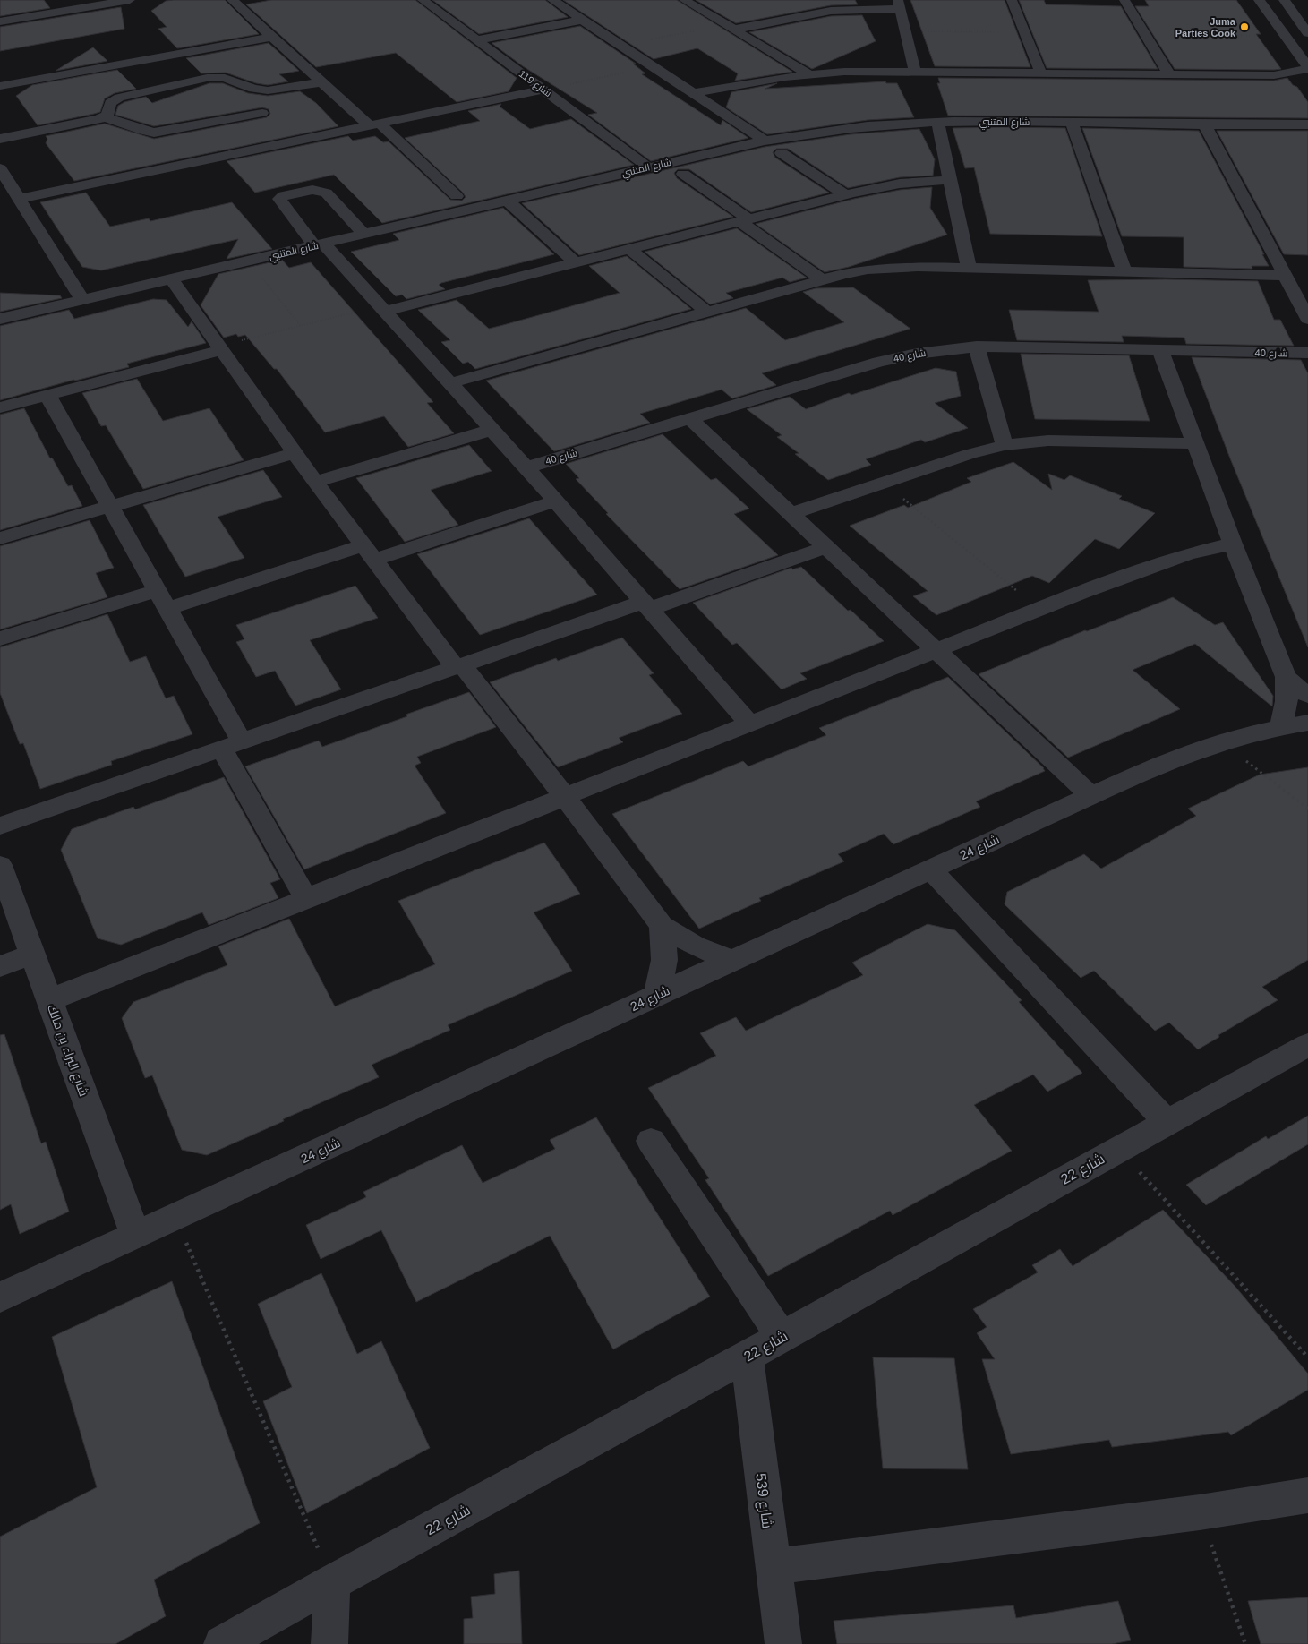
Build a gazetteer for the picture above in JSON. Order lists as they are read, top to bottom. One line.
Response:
{"streets":{"street":["شارع 119","شارع المتنبي","شارع 40","شارع 24","شارع البراء بن مالك","شارع 22","شارع 539"]},"crossings":[["شارع 119","شارع المتنبي"],["شارع 24","شارع البراء بن مالك"],["شارع 22","شارع 539"]],"places":["Juma Parties Cook"]}
